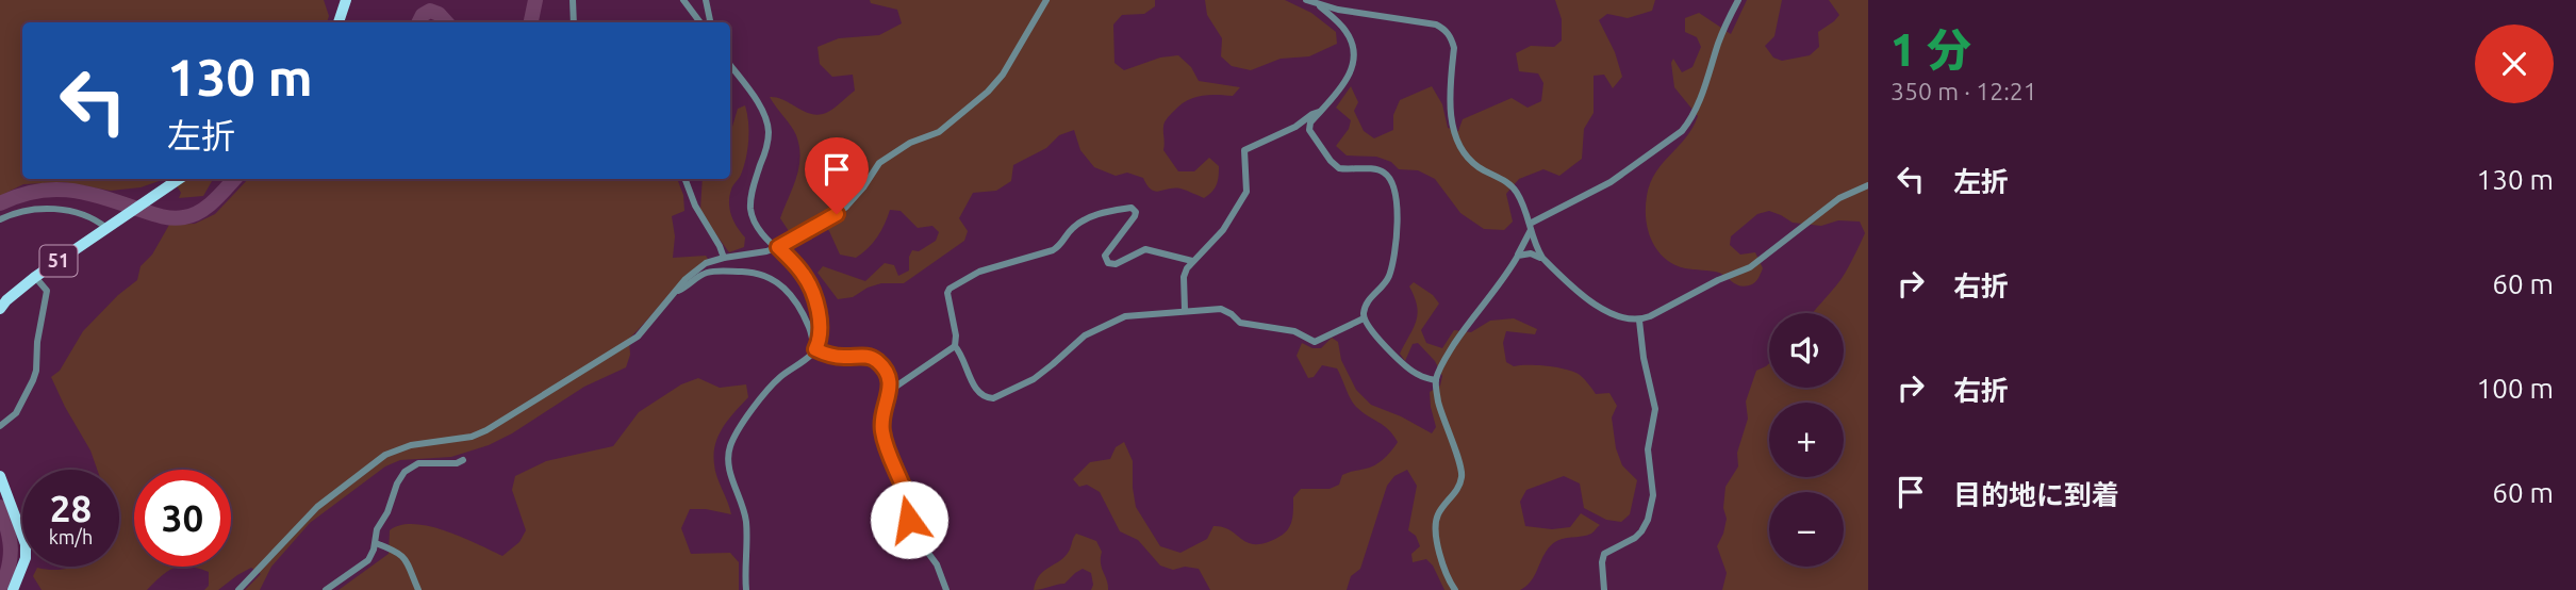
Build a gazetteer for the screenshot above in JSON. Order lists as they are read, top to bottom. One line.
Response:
{"streets":{"main road":["51"]},"page":{"heading":["1 分","350 m · 12:21"],"turn":["130 m","左折"],"list":[{"name":"左折","value":"130 m"},{"name":"右折","value":"60 m"},{"name":"右折","value":"100 m"},{"name":"目的地に到着","value":"60 m"}],"map_buttons":["+","−"],"speed":"28 km/h","limit":"30"}}
